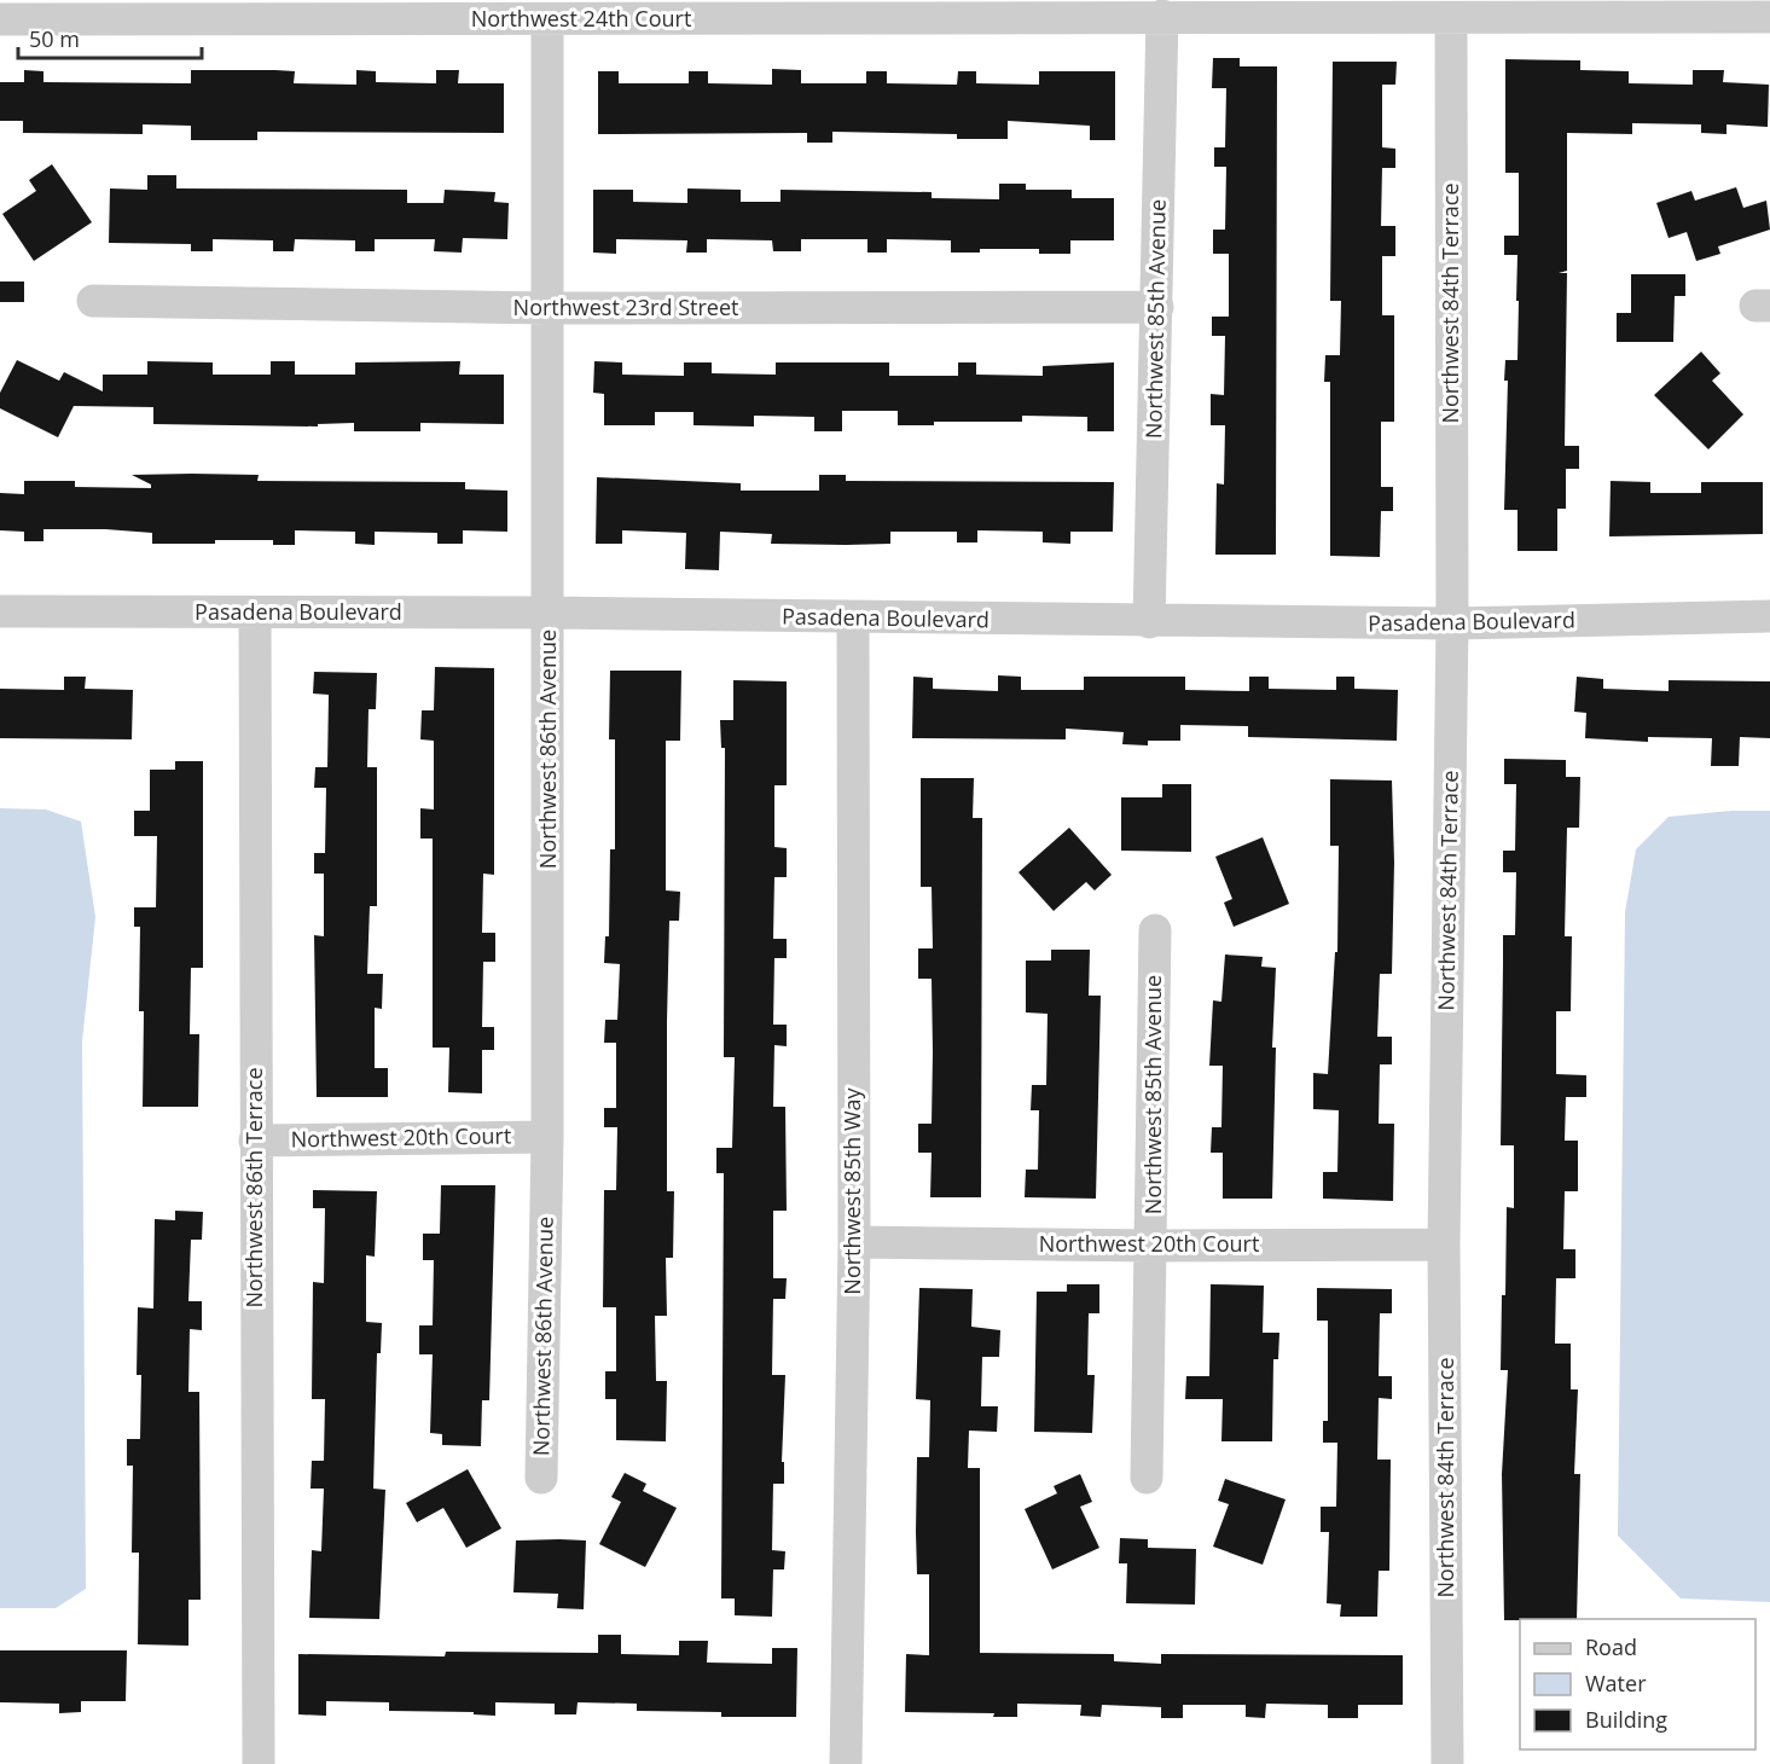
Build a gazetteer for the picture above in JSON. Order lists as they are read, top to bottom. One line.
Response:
{"streets":{"street":["Northwest 24th Court","Northwest 84th Terrace","Northwest 23rd Street","Northwest 85th Avenue","Pasadena Boulevard","Northwest 86th Avenue","Northwest 20th Court","Northwest 86th Terrace","Northwest 85th Way"]},"crossings":[["Northwest 24th Court","Northwest 84th Terrace"],["Northwest 24th Court","Northwest 85th Avenue"],["Northwest 24th Court","Northwest 86th Avenue"],["Northwest 84th Terrace","Pasadena Boulevard"],["Northwest 84th Terrace","Northwest 20th Court"],["Northwest 23rd Street","Northwest 85th Avenue"],["Northwest 23rd Street","Northwest 86th Avenue"],["Northwest 85th Avenue","Pasadena Boulevard"],["Northwest 85th Avenue","Northwest 20th Court"],["Pasadena Boulevard","Northwest 86th Avenue"],["Pasadena Boulevard","Northwest 86th Terrace"],["Pasadena Boulevard","Northwest 85th Way"],["Northwest 86th Avenue","Northwest 20th Court"],["Northwest 20th Court","Northwest 86th Terrace"],["Northwest 20th Court","Northwest 85th Way"]],"legend":["Road","Water","Building"],"scale_bar":"50 m"}
